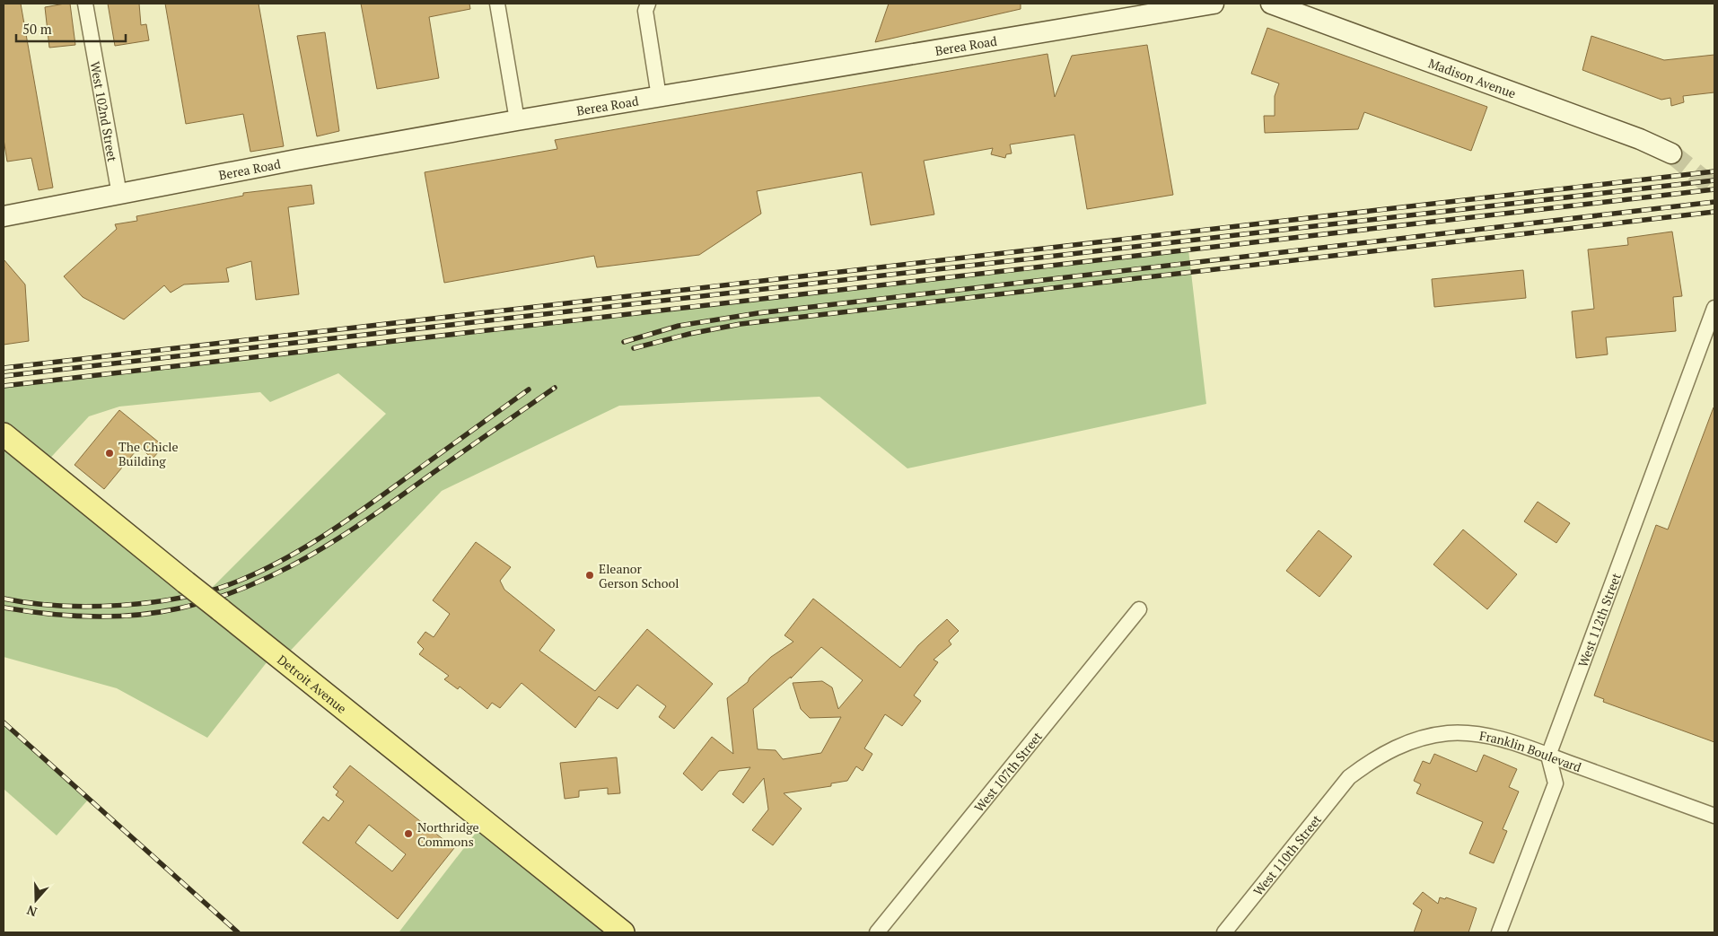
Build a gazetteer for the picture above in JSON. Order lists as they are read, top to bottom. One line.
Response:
{"streets":{"main road":["Berea Road","Madison Avenue","Detroit Avenue"],"street":["West 102nd Street","West 112th Street","Franklin Boulevard","West 107th Street","West 110th Street"]},"crossings":[["Berea Road","West 102nd Street"],["West 112th Street","Franklin Boulevard"],["Franklin Boulevard","West 110th Street"]],"places":["The Chicle Building","Eleanor Gerson School","Northridge Commons"],"scale_bar":"50 m","north":"bottom"}
